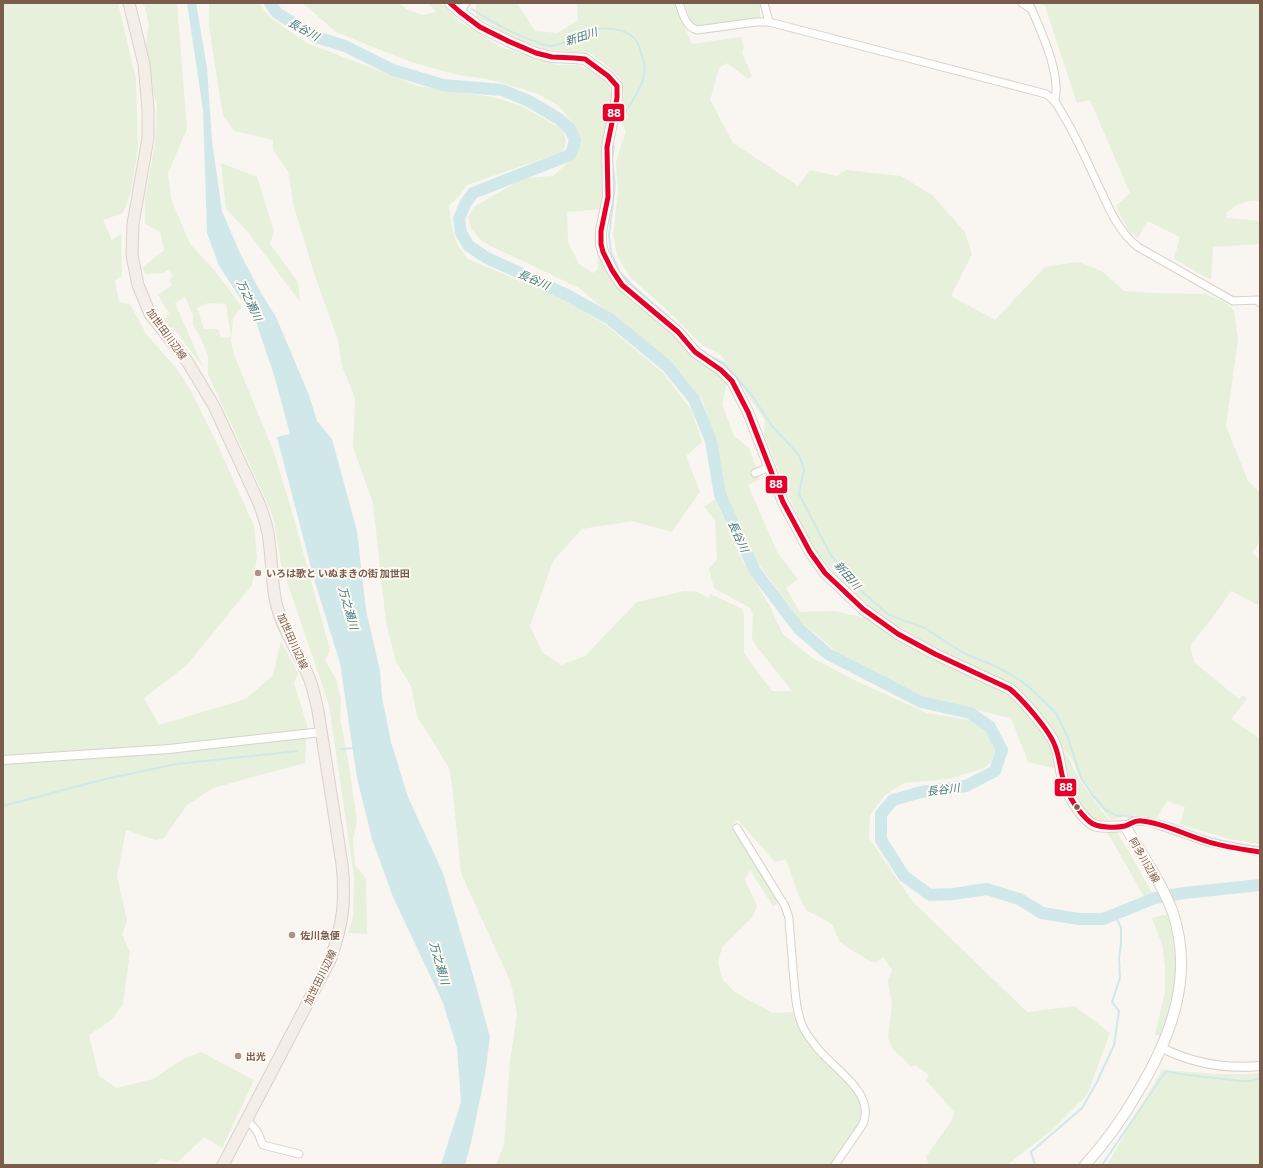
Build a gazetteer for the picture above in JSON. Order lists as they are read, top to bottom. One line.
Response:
{"streets":{"main road":["加世田川辺線","阿多川辺線"]},"water":["長谷川","新田川","万之瀬川"],"places":["いろは歌と いぬまきの街 加世田","佐川急便","出光"],"lines":["transit line 88"]}
